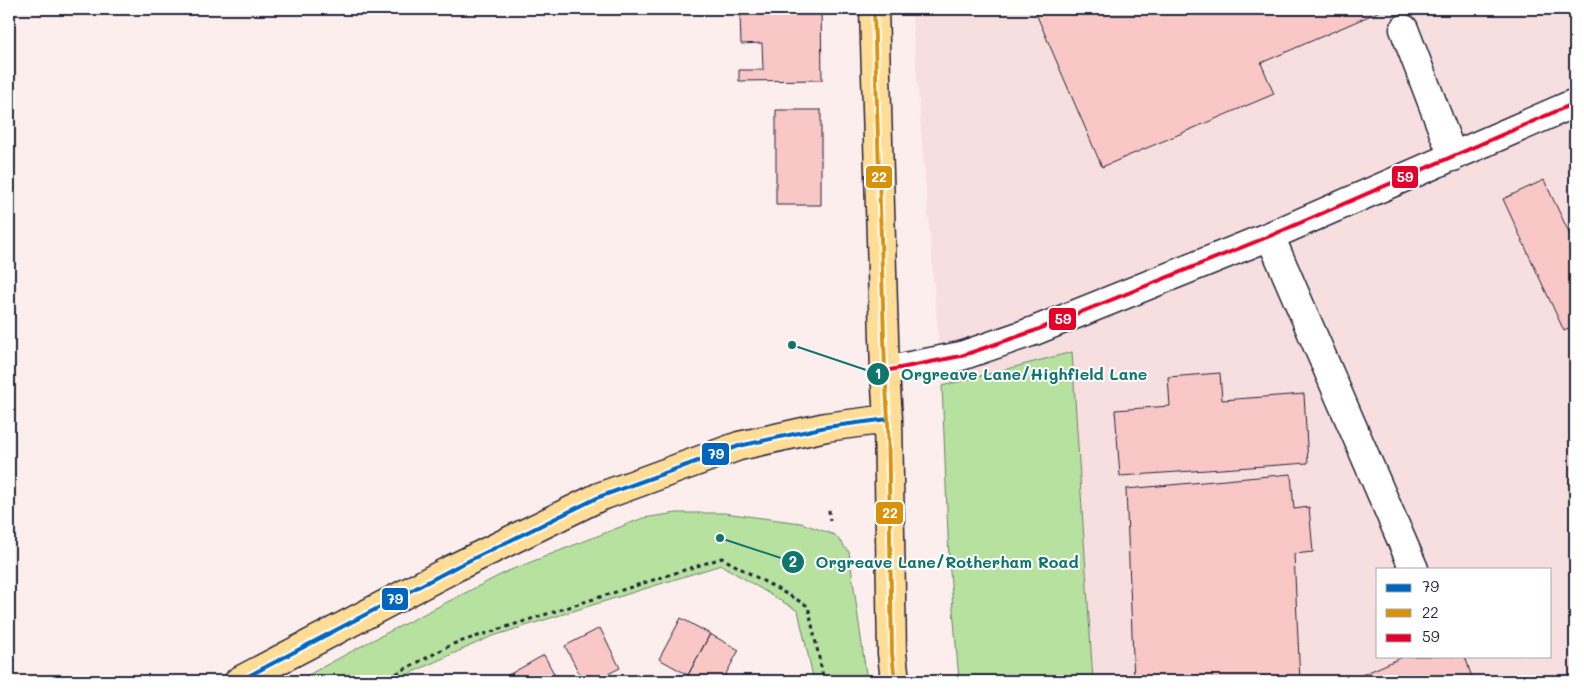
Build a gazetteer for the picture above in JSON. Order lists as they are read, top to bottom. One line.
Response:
{"places":["Orgreave Lane/Highfield Lane","Orgreave Lane/Rotherham Road"],"lines":["transit line 22","transit line 59","transit line 79"],"legend":["79","22","59"]}
